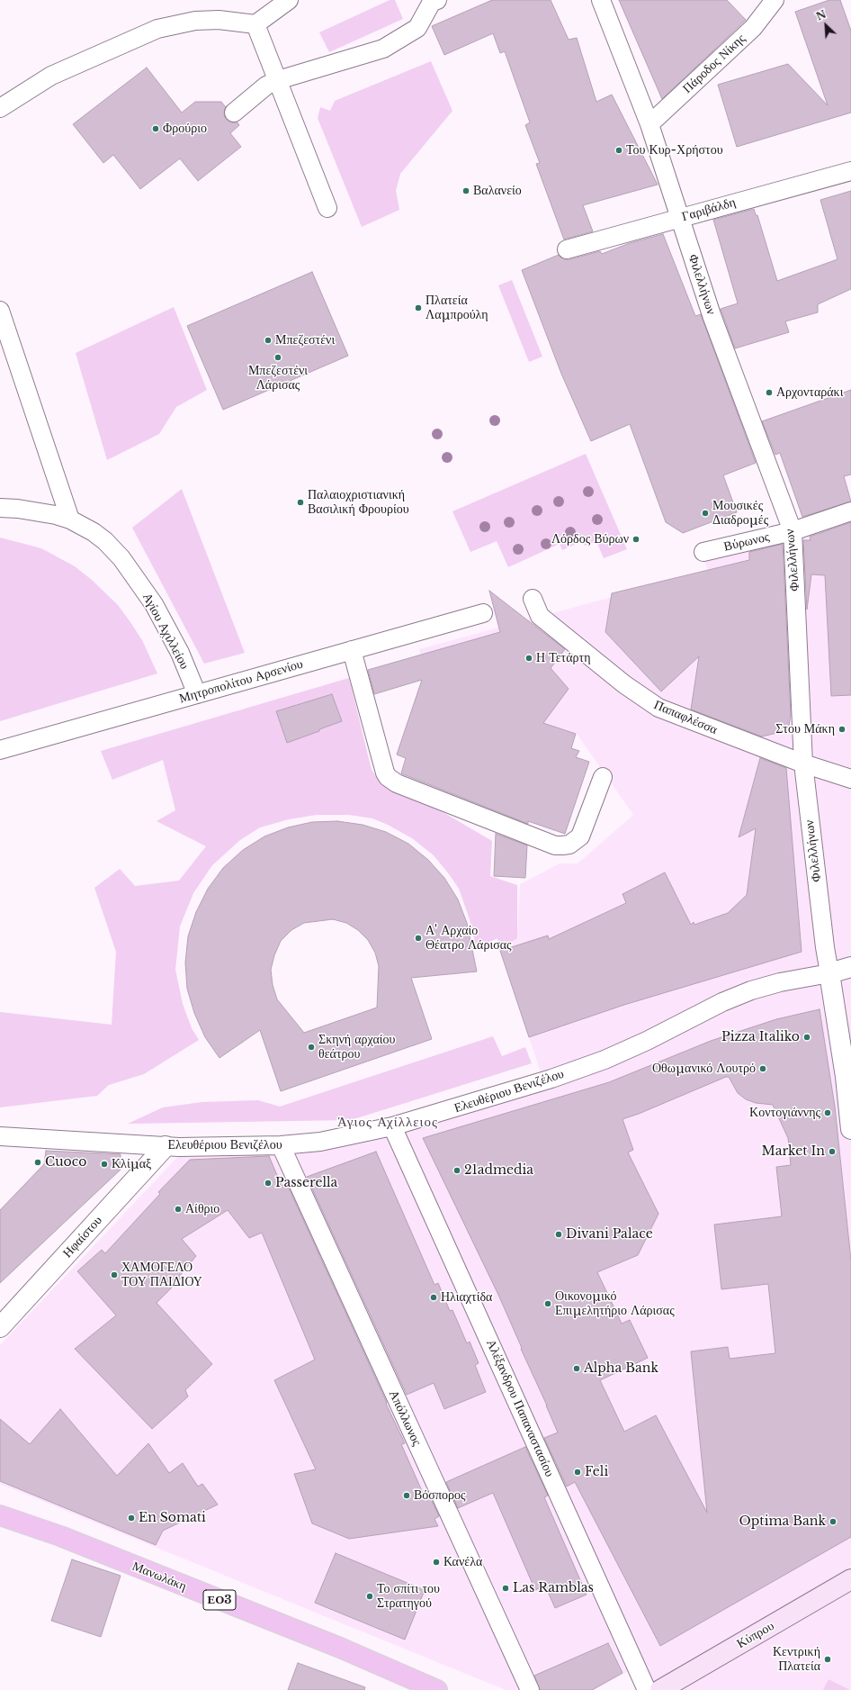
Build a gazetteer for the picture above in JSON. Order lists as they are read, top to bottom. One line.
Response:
{"streets":{"main road":["Μανωλάκη","ΕΟ3","Κύπρου"],"street":["Πάροδος Νίκης","Γαριβάλδη","Φιλελλήνων","Βύρωνος","Αγίου Αχιλλείου","Μητροπολίτου Αρσενίου","Παπαφλέσσα","Ελευθέριου Βενιζέλου","Ηφαίστου","Αλέξανδρου Παπαναστασίου","Απόλλωνος"]},"crossings":[["Πάροδος Νίκης","Φιλελλήνων"],["Γαριβάλδη","Φιλελλήνων"],["Φιλελλήνων","Βύρωνος"],["Φιλελλήνων","Παπαφλέσσα"],["Φιλελλήνων","Ελευθέριου Βενιζέλου"],["Αγίου Αχιλλείου","Μητροπολίτου Αρσενίου"],["Ελευθέριου Βενιζέλου","Ηφαίστου"],["Ελευθέριου Βενιζέλου","Αλέξανδρου Παπαναστασίου"],["Ελευθέριου Βενιζέλου","Απόλλωνος"]],"districts":["Άγιος Αχίλλειος"],"places":["Φρούριο","Του Κυρ-Χρήστου","Βαλανείο","Πλατεία Λαμπρούλη","Μπεζεστένι","Μπεζεστένι Λάρισας","Αρχονταράκι","Παλαιοχριστιανική Βασιλική Φρουρίου","Μουσικές Διαδρομές","Λόρδος Βύρων","Η Τετάρτη","Στου Μάκη","Α' Αρχαίο Θέατρο Λάρισας","Pizza Italiko","Σκηνή αρχαίου θεάτρου","Οθωμανικό Λουτρό","Κοντογιάννης","Market In","Cuoco","Κλίμαξ","21admedia","Passerella","Αίθριο","Divani Palace","ΧΑΜΟΓΕΛΟ ΤΟΥ ΠΑΙΔΙΟΥ","Ηλιαχτίδα","Οικονομικό Επιμελητήριο Λάρισας","Alpha Bank","Feli","Βόσπορος","En Somati","Optima Bank","Κανέλα","Las Ramblas","Το σπίτι του Στρατηγού","Κεντρική Πλατεία"],"north":"top left"}
